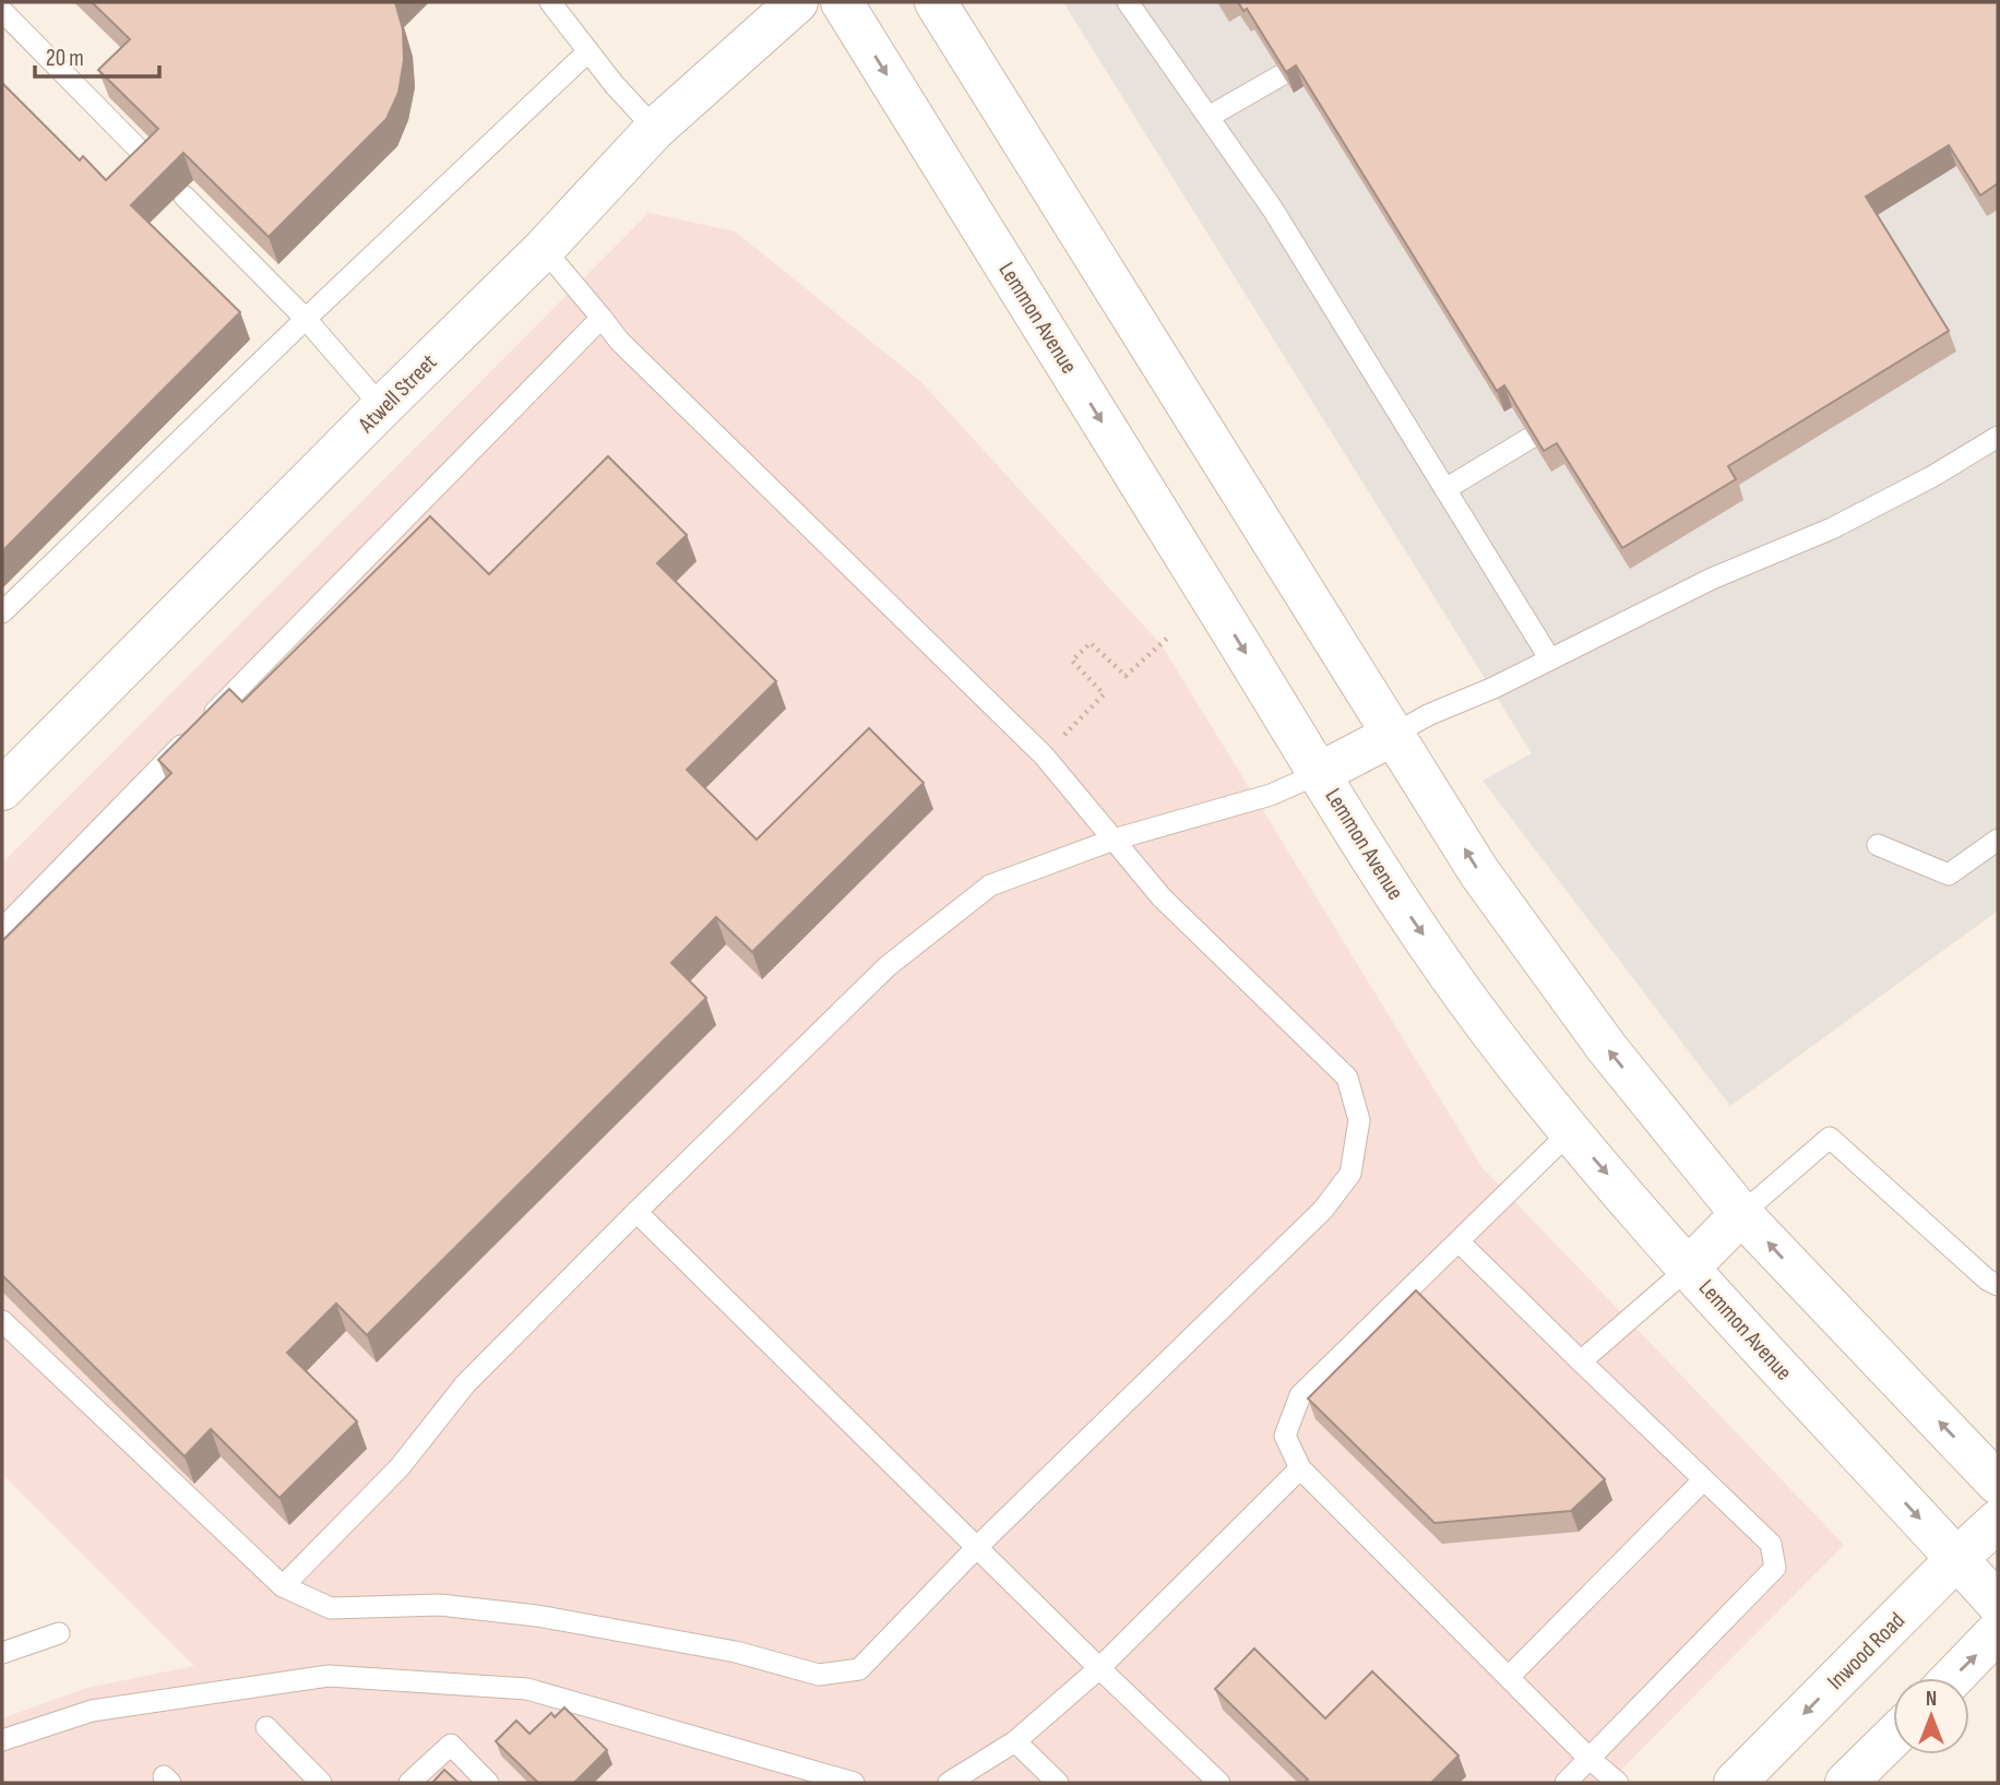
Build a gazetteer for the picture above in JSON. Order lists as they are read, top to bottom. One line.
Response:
{"streets":{"main road":["Lemmon Avenue","Atwell Street","Inwood Road"]},"crossings":[["Lemmon Avenue","Inwood Road"]],"scale_bar":"20 m","north":"top"}
